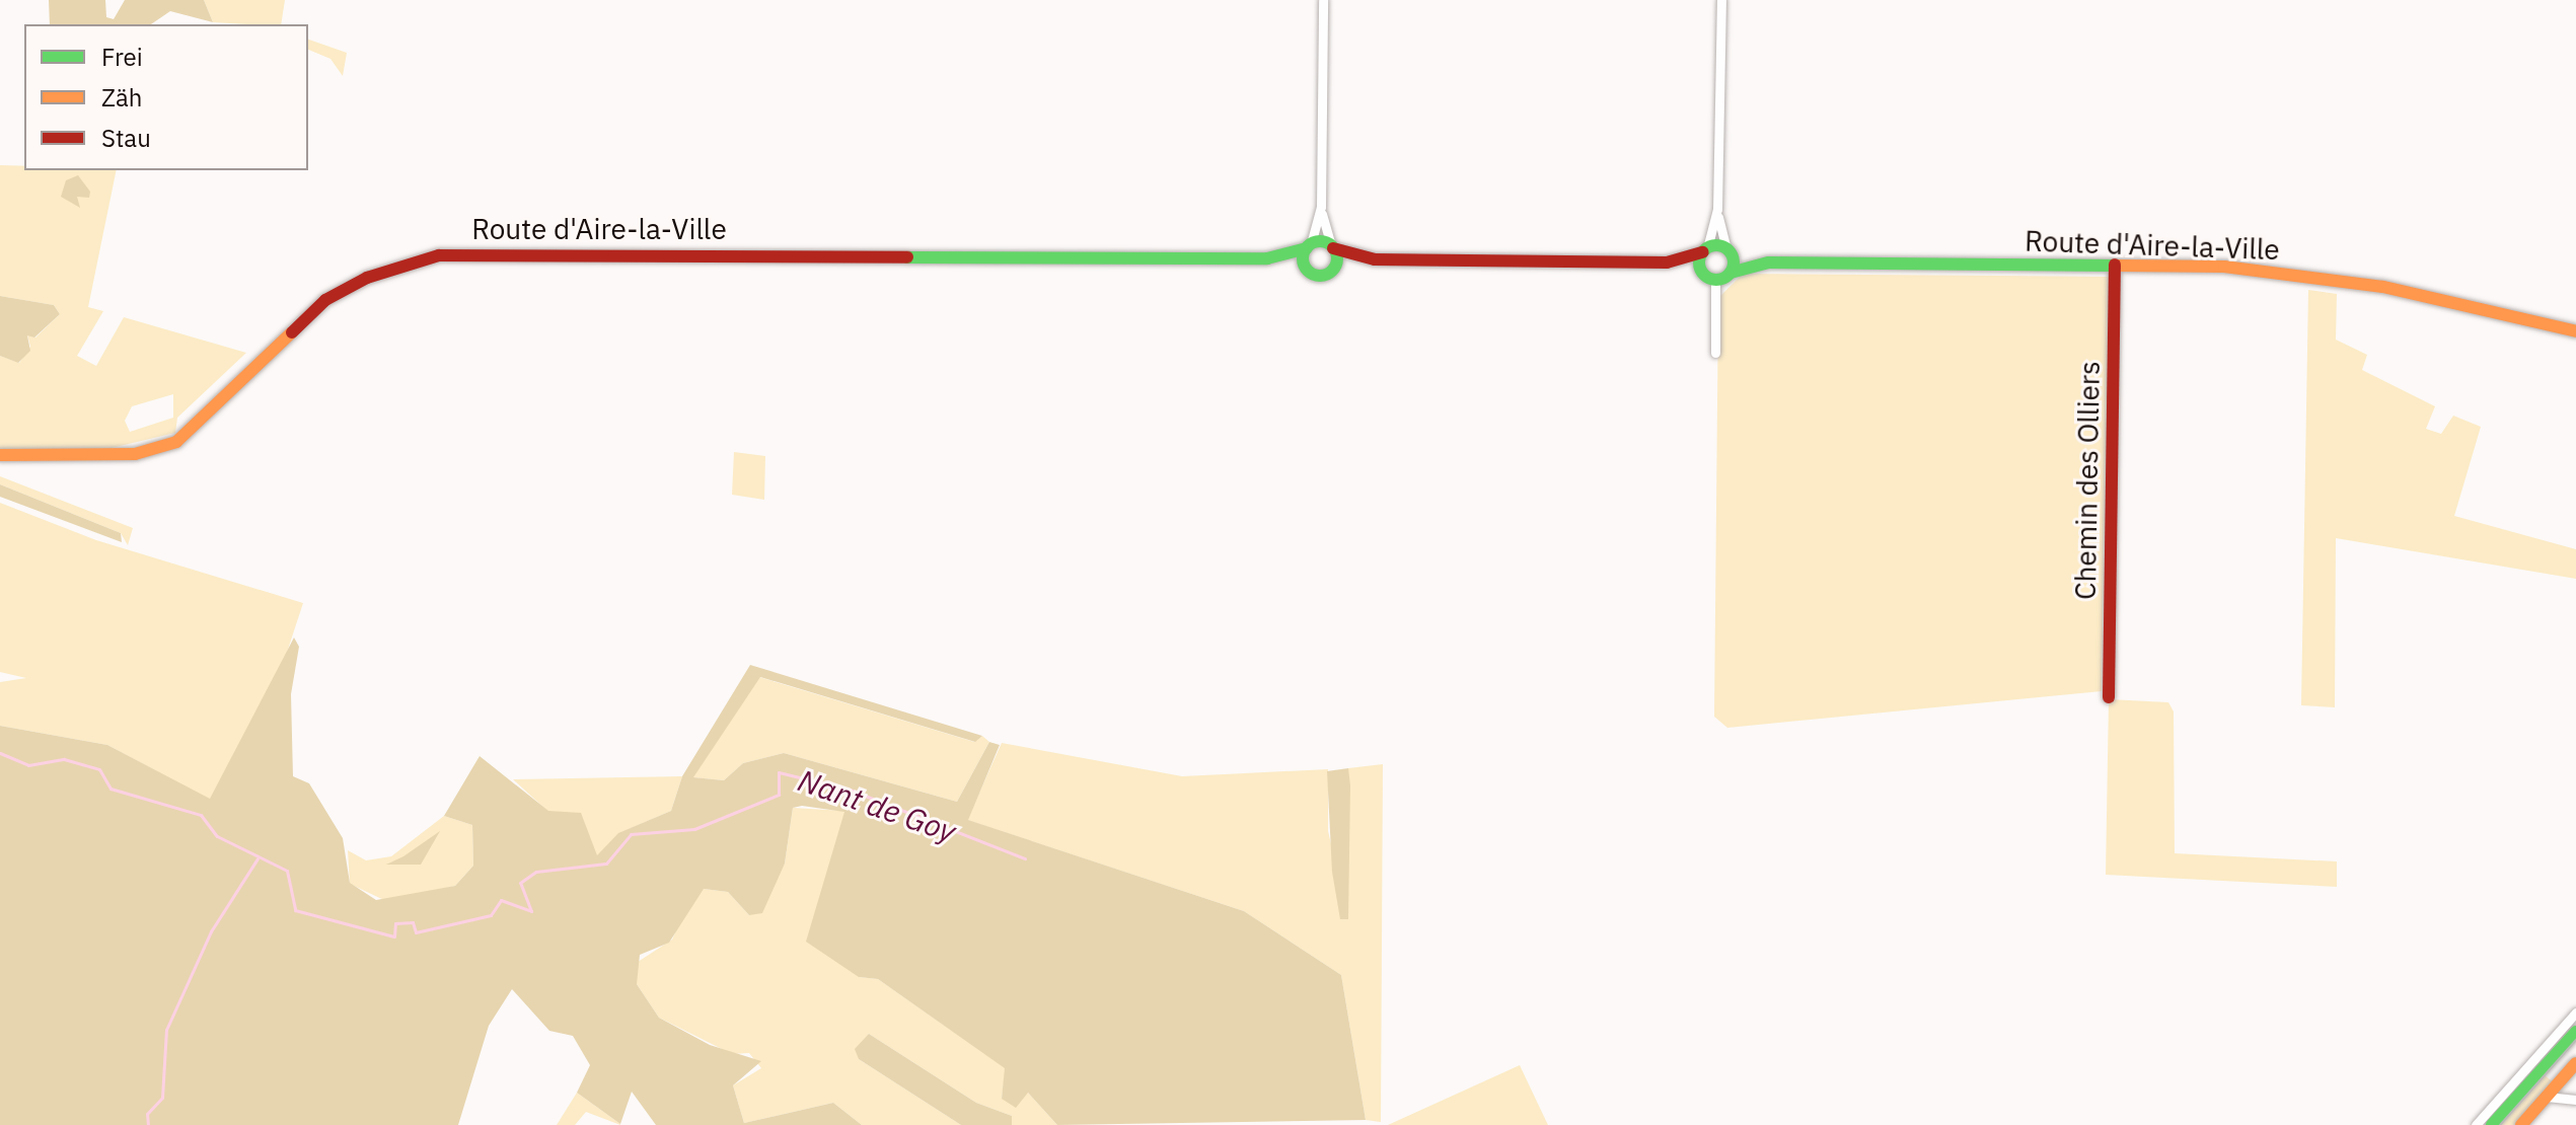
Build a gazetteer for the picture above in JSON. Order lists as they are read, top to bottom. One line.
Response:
{"streets":{"main road":["Route d'Aire-la-Ville","Chemin des Olliers"]},"crossings":[["Route d'Aire-la-Ville","Chemin des Olliers"]],"water":["Nant de Goy"],"legend":["Frei","Zäh","Stau"]}
